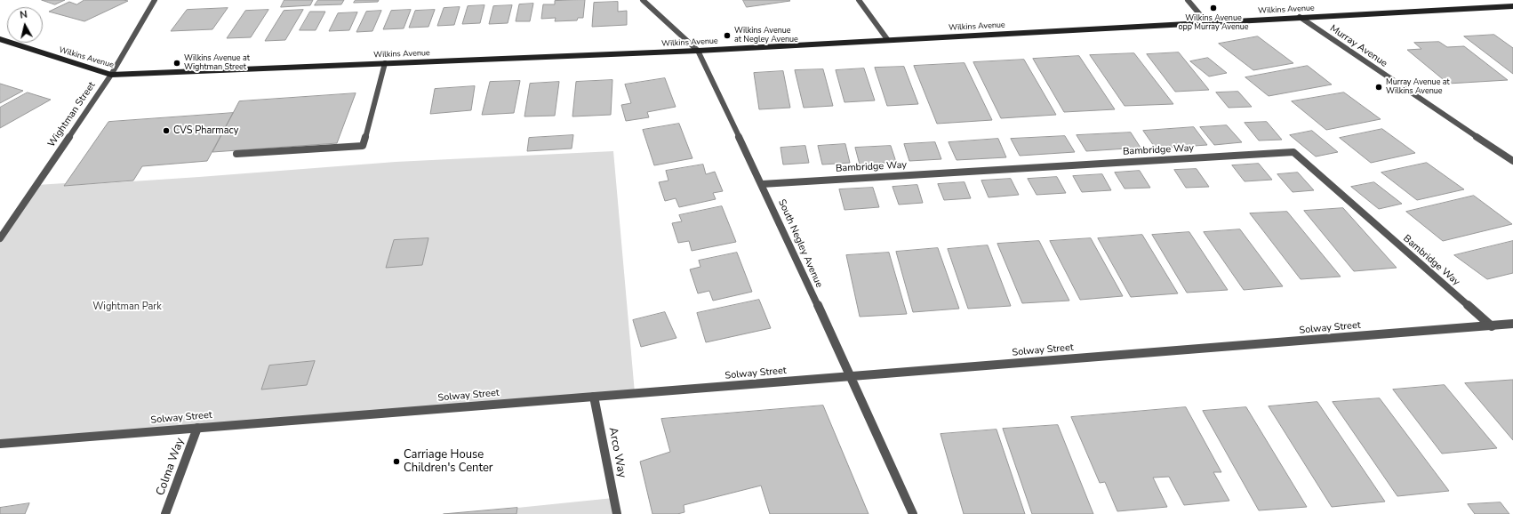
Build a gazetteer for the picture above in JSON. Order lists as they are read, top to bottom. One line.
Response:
{"streets":{"main road":["Wilkins Avenue"],"street":["Murray Avenue","Wightman Street","Bambridge Way","South Negley Avenue","Solway Street","Arco Way","Colma Way"]},"crossings":[["Wilkins Avenue","Murray Avenue"],["Wilkins Avenue","Wightman Street"],["Wilkins Avenue","South Negley Avenue"],["Bambridge Way","South Negley Avenue"],["Bambridge Way","Solway Street"],["South Negley Avenue","Solway Street"],["Solway Street","Arco Way"],["Solway Street","Colma Way"]],"parks":["Wightman Park"],"places":["Wilkins Avenue opp Murray Avenue","Wilkins Avenue at Negley Avenue","Wilkins Avenue at Wightman Street","Murray Avenue at Wilkins Avenue","CVS Pharmacy","Carriage House Children's Center"],"north":"top"}
